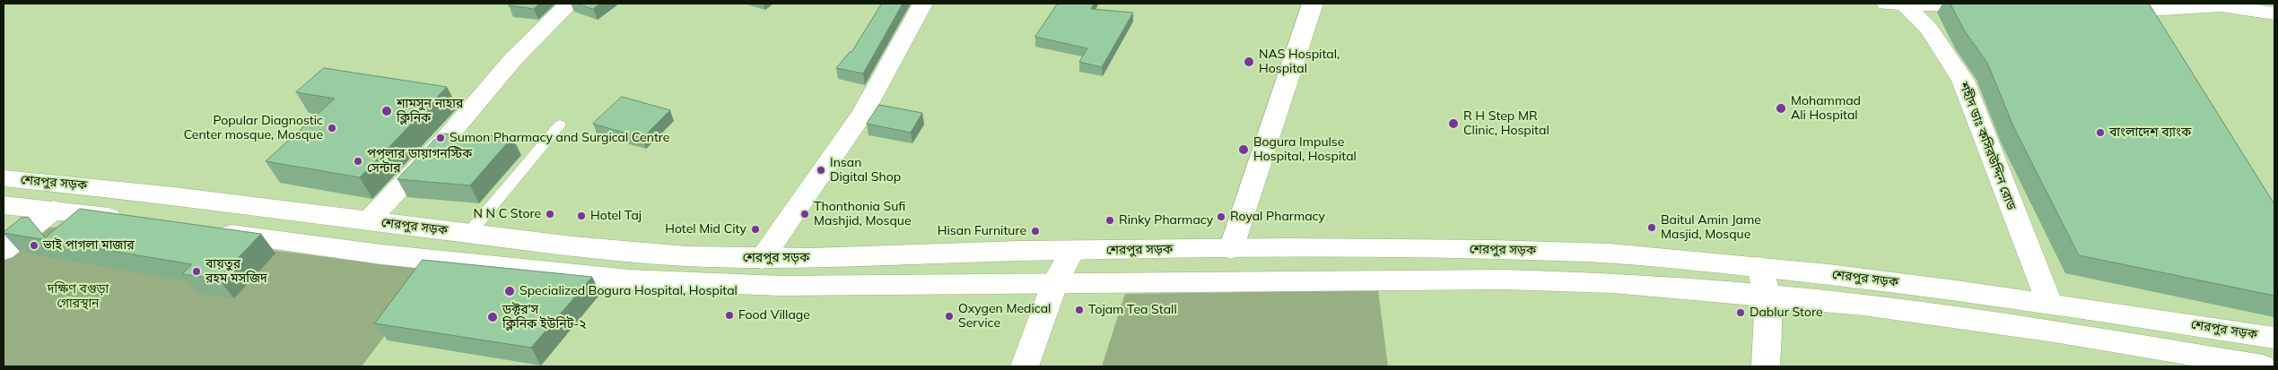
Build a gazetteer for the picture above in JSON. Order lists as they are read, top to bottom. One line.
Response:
{"streets":{"main road":["শহীদ ডাঃ কসিরউদ্দিন রোড","শেরপুর সড়ক"]},"crossings":[["শহীদ ডাঃ কসিরউদ্দিন রোড","শেরপুর সড়ক"]],"parks":["দক্ষিণ বগুড়া গোরস্থান"],"places":["NAS Hospital, Hospital","Mohammad Ali Hospital","শামসুন নাহার ক্লিনিক","R H Step MR Clinic, Hospital","Popular Diagnostic Center mosque, Mosque","বাংলাদেশ ব্যাংক","Sumon Pharmacy and Surgical Centre","Bogura Impulse Hospital, Hospital","পপুলার ডায়াগনস্টিক সেন্টার","Insan Digital Shop","N N C Store","Thonthonia Sufi Mashjid, Mosque","Hotel Taj","Royal Pharmacy","Rinky Pharmacy","Baitul Amin Jame Masjid, Mosque","Hotel Mid City","Hisan Furniture","ভাই পাগলা মাজার","বায়তুর রহম মসজিদ","Specialized Bogura Hospital, Hospital","Tojam Tea Stall","Dablur Store","Food Village","Oxygen Medical Service","ডক্টর'স ক্লিনিক ইউনিট-২"]}
